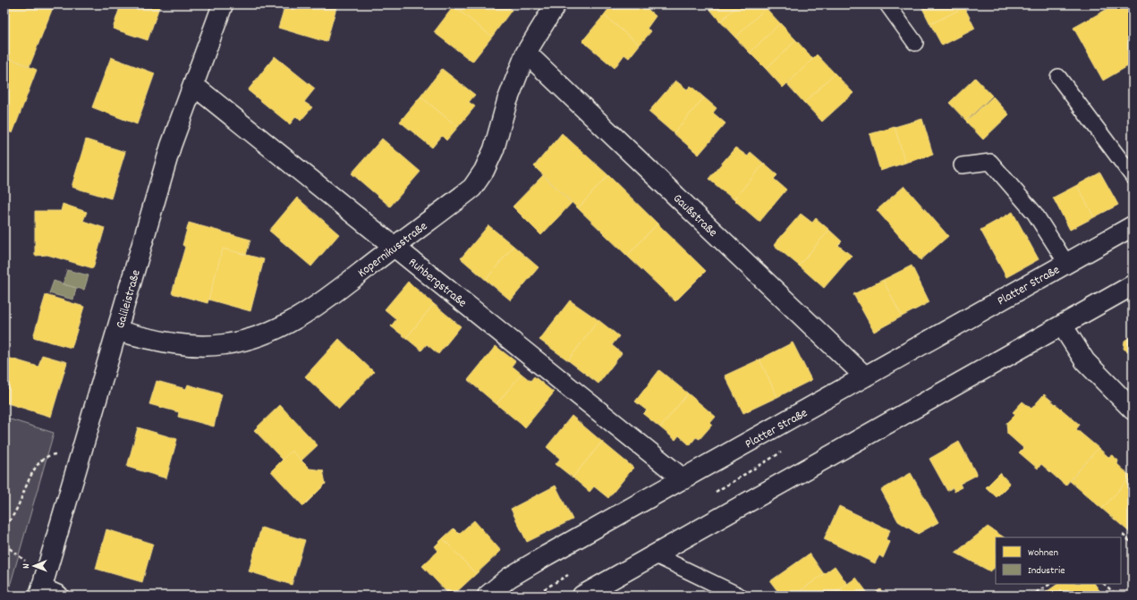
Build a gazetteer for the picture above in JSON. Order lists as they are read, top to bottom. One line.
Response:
{"streets":{"street":["Gaußstraße","Kopernikusstraße","Ruhbergstraße","Platter Straße","Galileistraße"]},"crossings":[["Gaußstraße","Kopernikusstraße"],["Gaußstraße","Platter Straße"],["Kopernikusstraße","Ruhbergstraße"],["Kopernikusstraße","Galileistraße"],["Ruhbergstraße","Platter Straße"],["Ruhbergstraße","Galileistraße"]],"legend":["Wohnen","Industrie"],"north":"left"}
